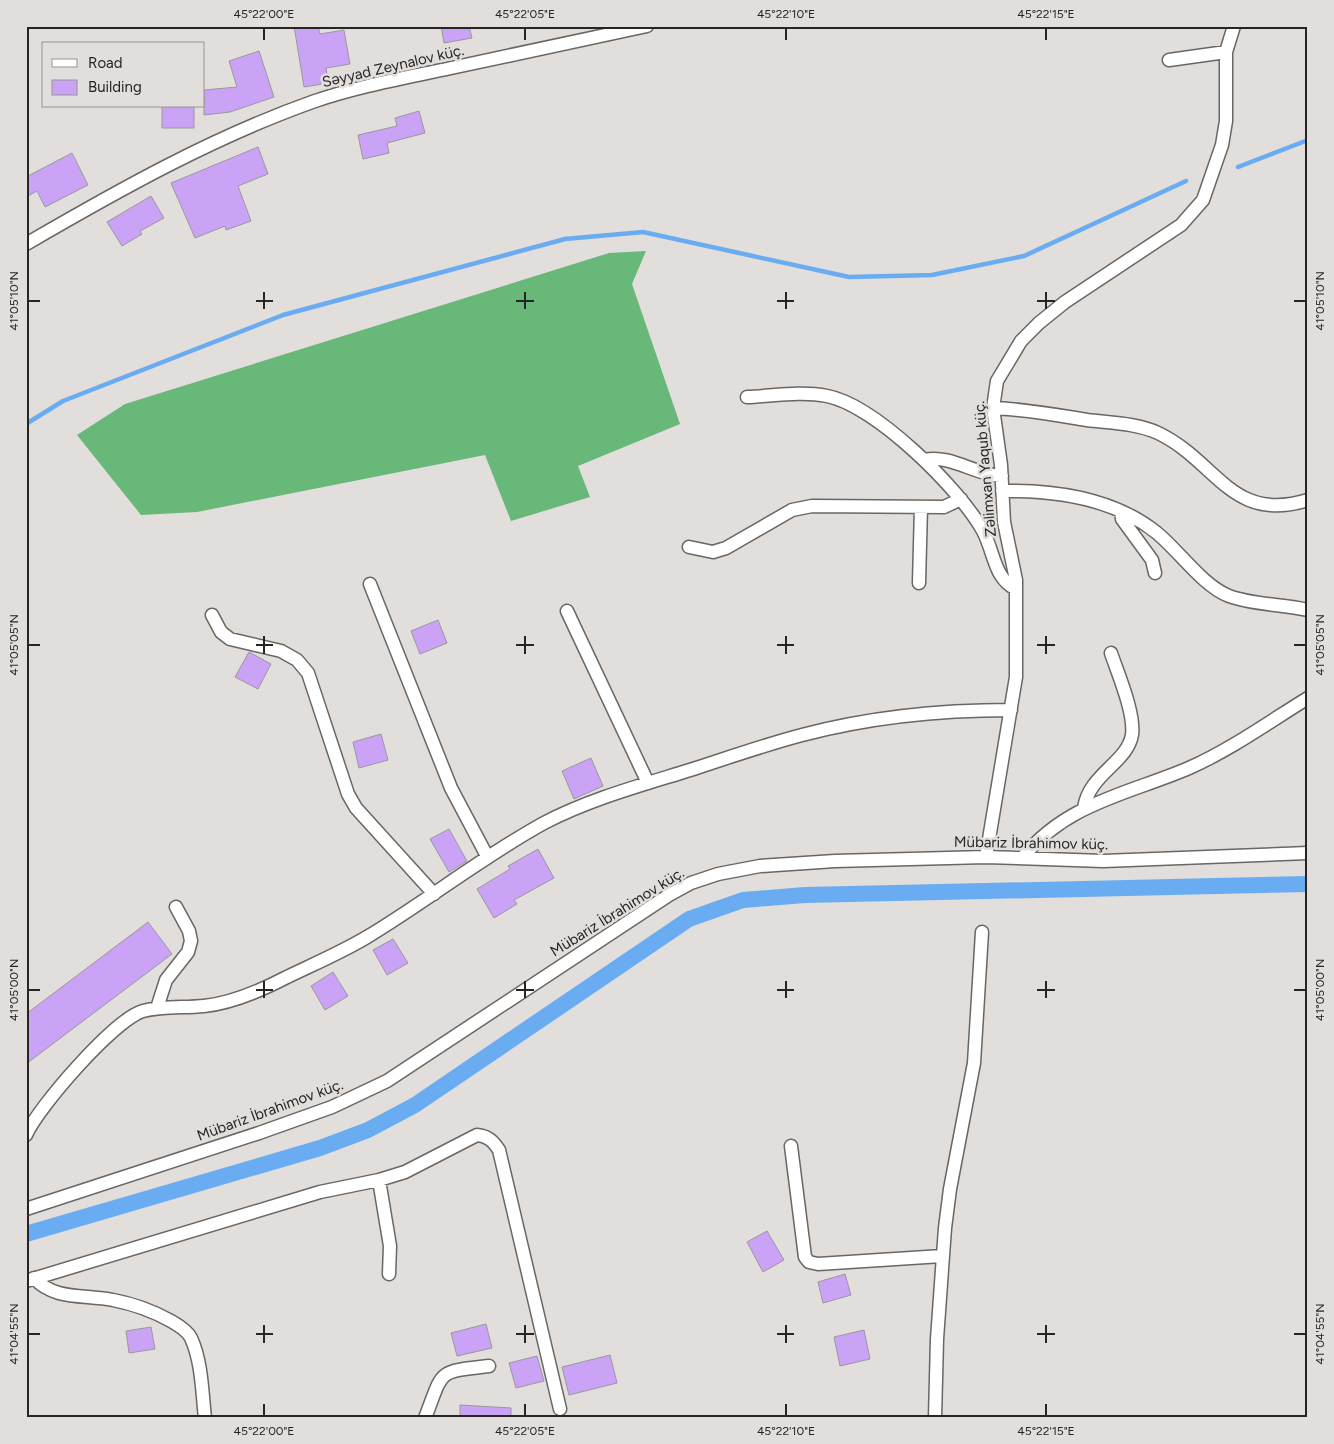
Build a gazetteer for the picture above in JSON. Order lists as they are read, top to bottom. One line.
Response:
{"streets":{"street":["Səyyad Zeynalov küç.","Zəlimxan Yaqub küç.","Mübariz İbrahimov küç."]},"crossings":[["Zəlimxan Yaqub küç.","Mübariz İbrahimov küç."]],"legend":["Road","Building"],"coordinates":["45°22'00\"E","45°22'05\"E","45°22'10\"E","45°22'15\"E","41°05'10\"N","41°05'05\"N","41°05'00\"N","41°04'55\"N"]}
